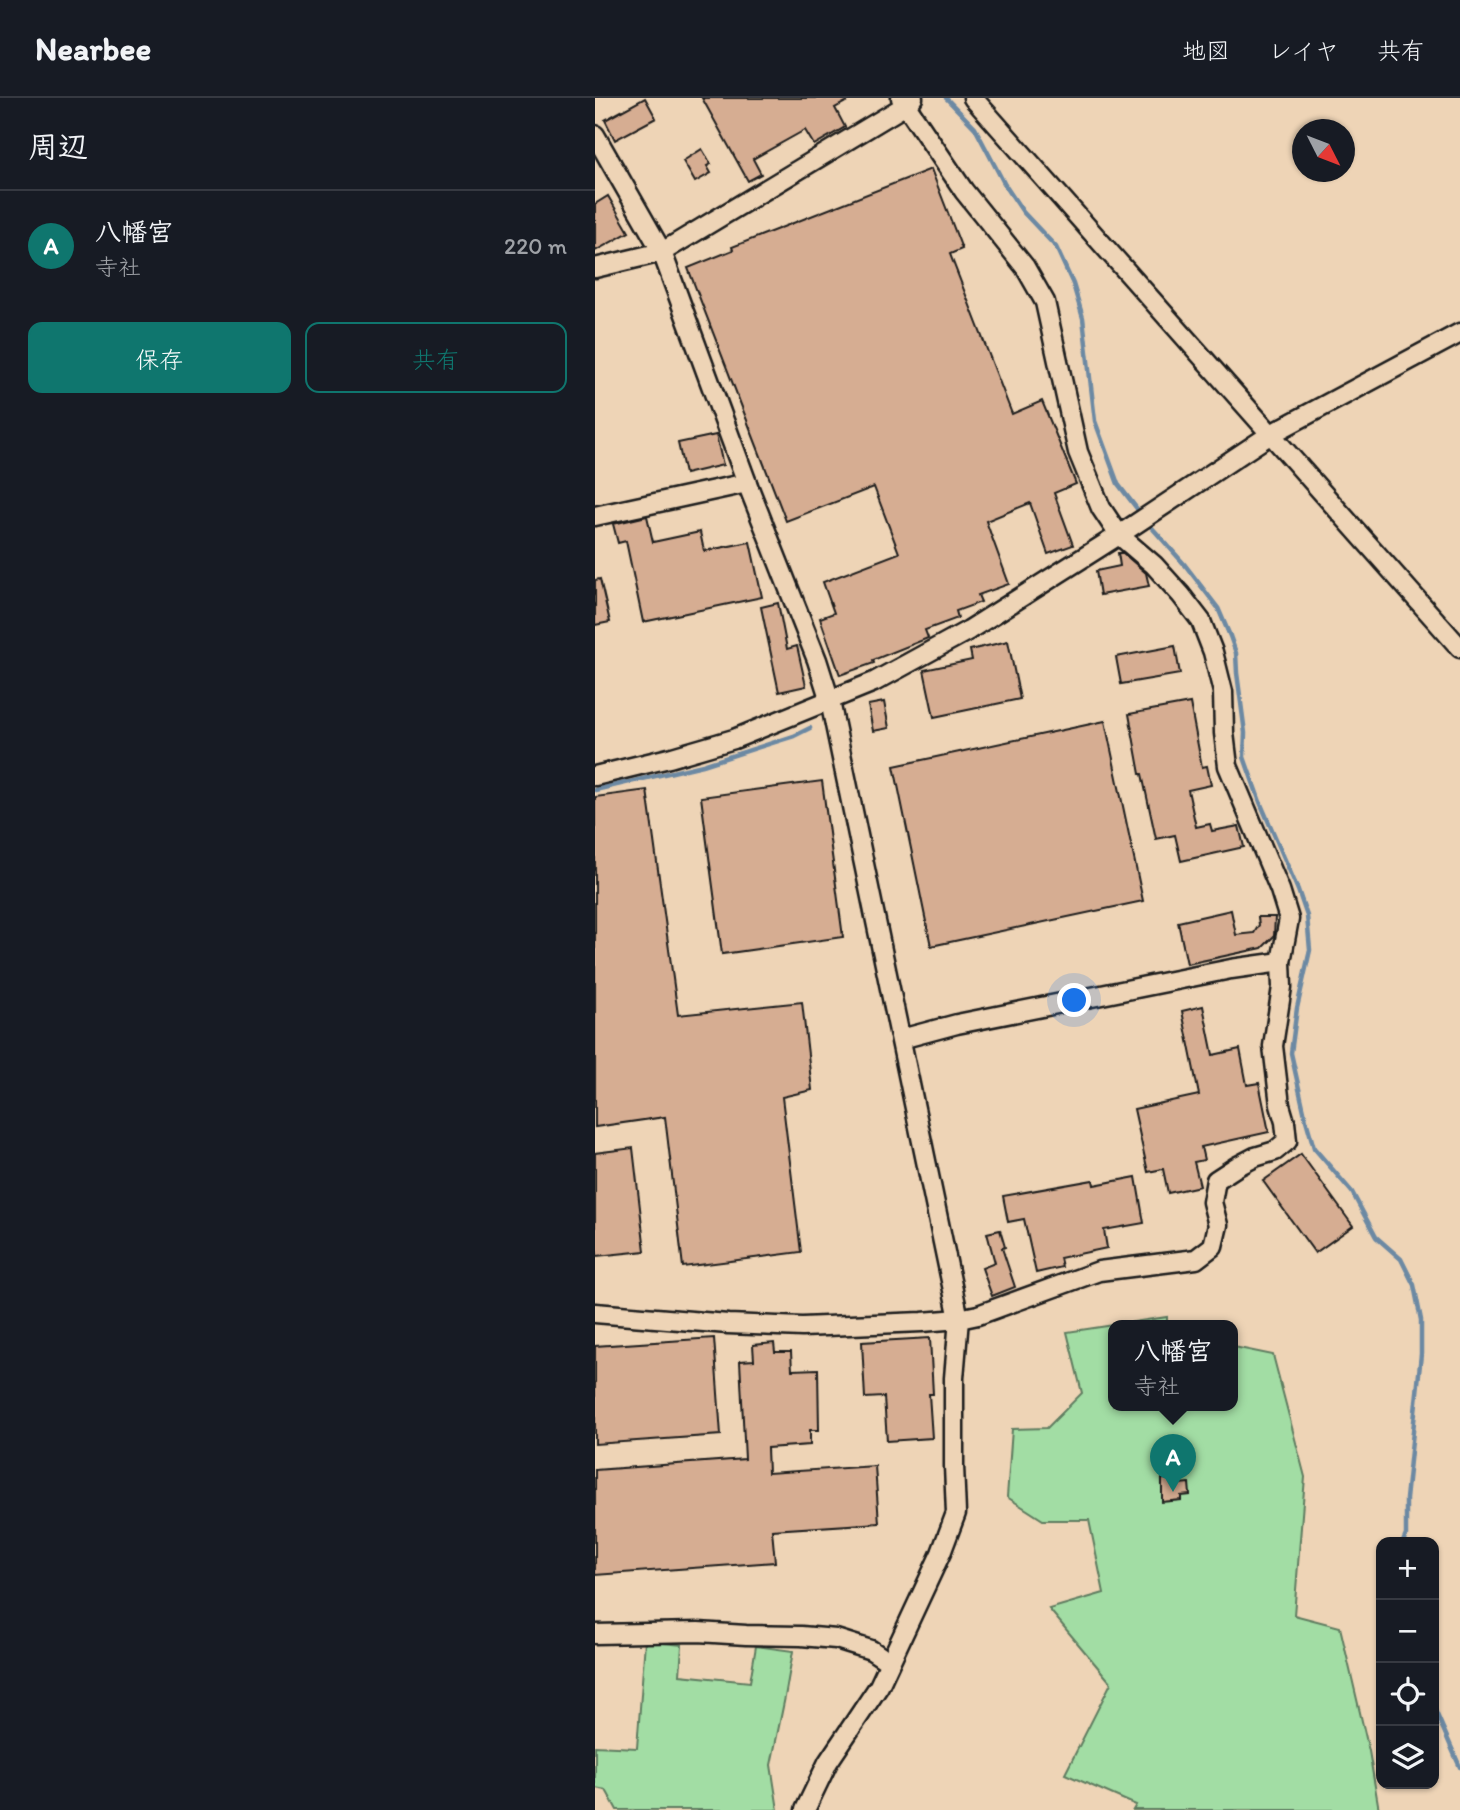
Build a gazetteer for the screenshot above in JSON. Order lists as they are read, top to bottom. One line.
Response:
{"north":"bottom right","page":{"header":"Nearbee","nav":["地図","レイヤ","共有"],"heading":"周辺","list":[{"mark":"A","name":"八幡宮","note":"寺社","value":"220 m"}],"buttons":["保存","共有"],"popup":["八幡宮","寺社"],"pins":"A","map_buttons":["+","−"]}}
